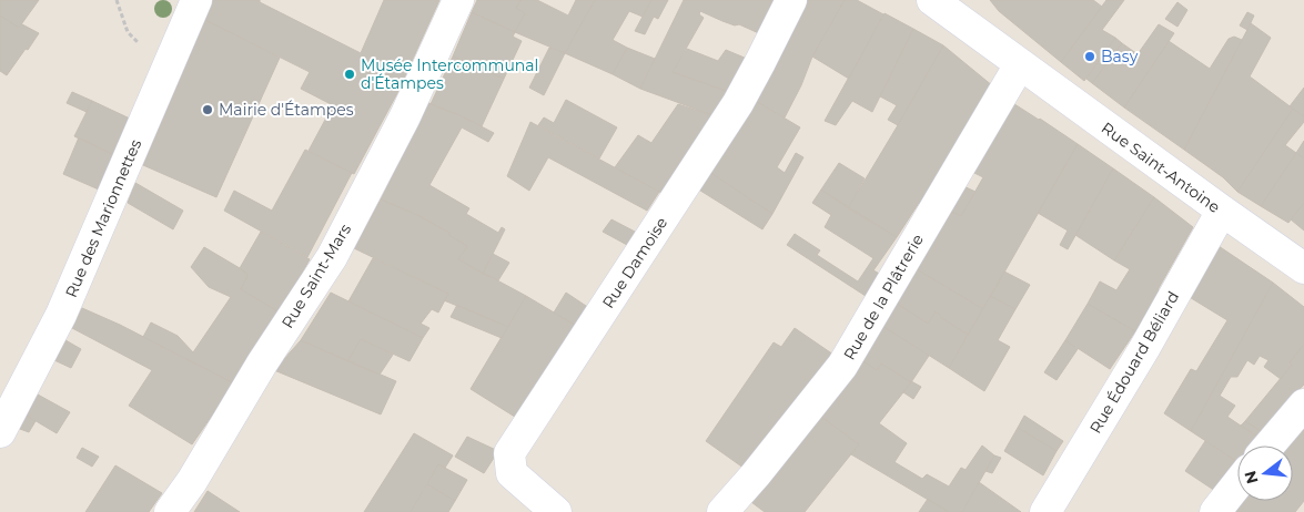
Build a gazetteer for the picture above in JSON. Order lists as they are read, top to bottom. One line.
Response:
{"streets":{"street":["Rue Saint-Antoine","Rue des Marionnettes","Rue Damoise","Rue Saint-Mars","Rue de la Plâtrerie","Rue Édouard Béliard"]},"crossings":[["Rue Saint-Antoine","Rue de la Plâtrerie"],["Rue Saint-Antoine","Rue Édouard Béliard"]],"places":["Basy","Musée Intercommunal d'Étampes","Mairie d'Étampes"],"north":"left"}
